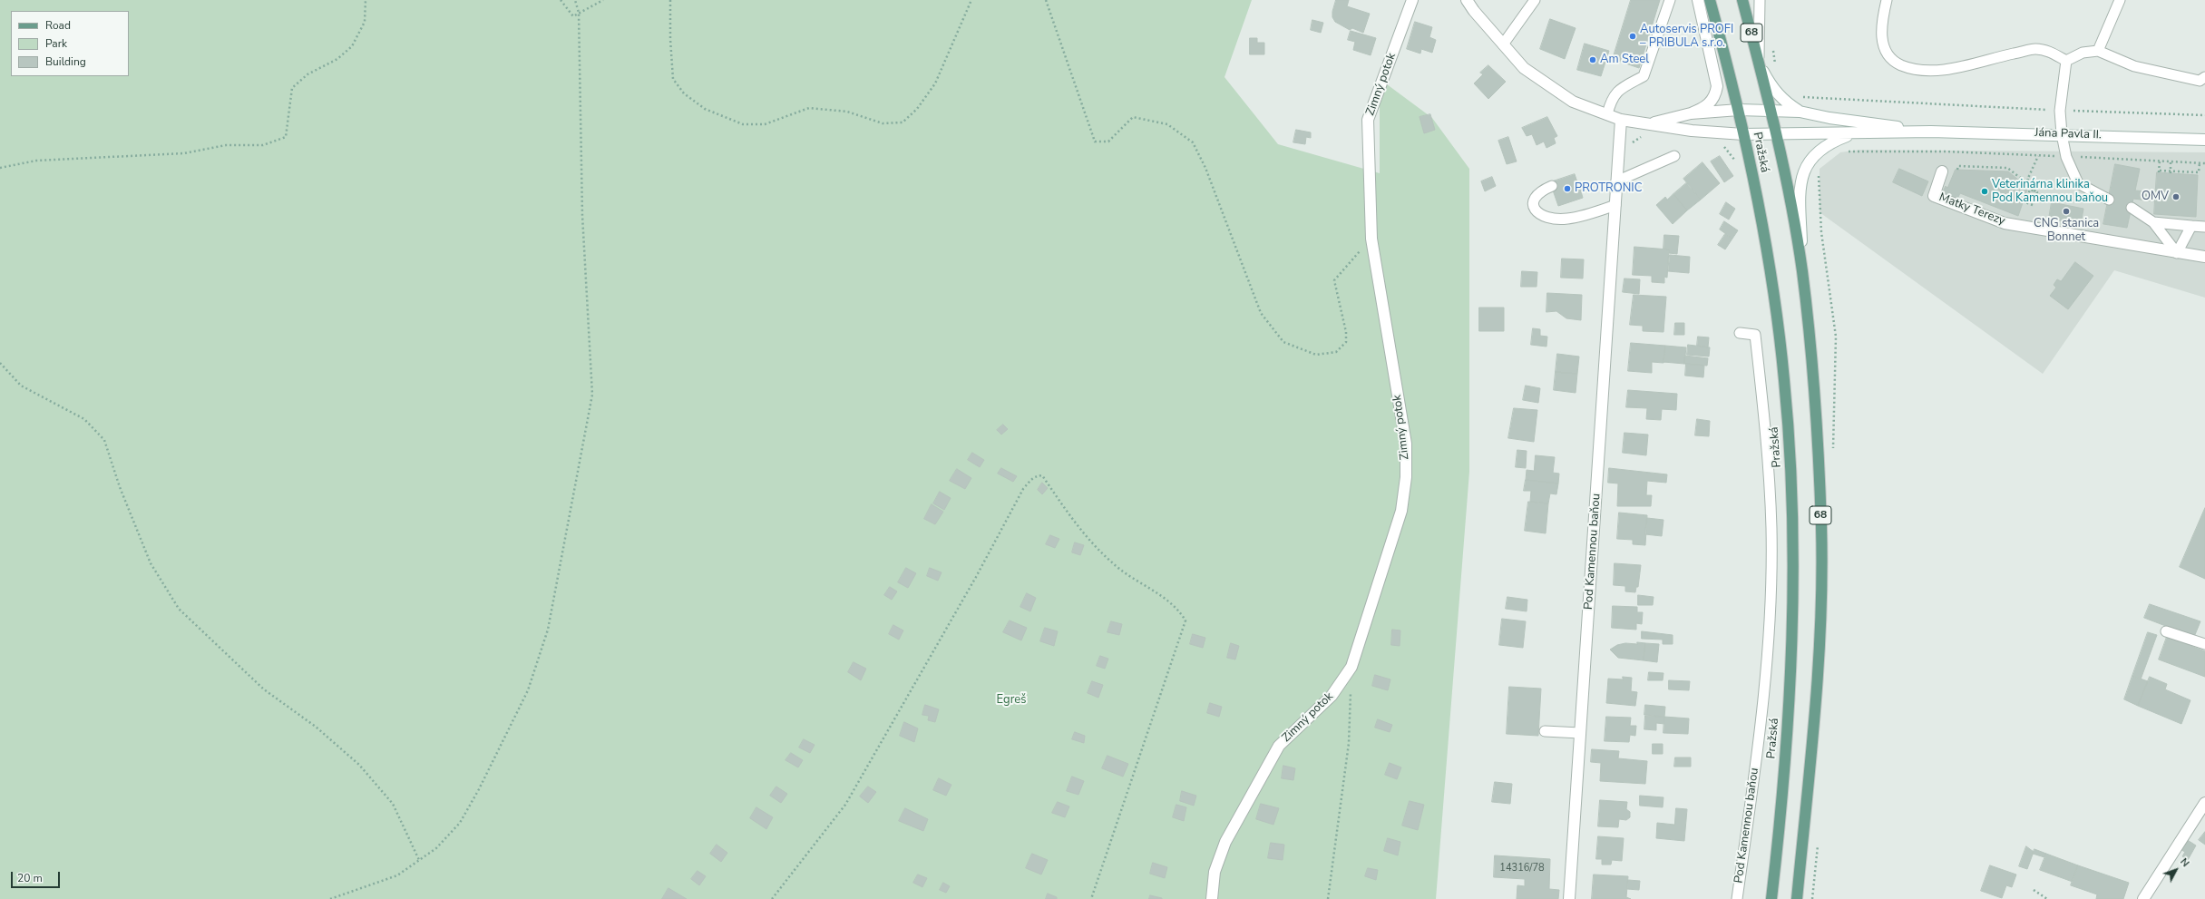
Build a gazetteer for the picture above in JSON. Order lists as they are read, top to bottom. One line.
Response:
{"streets":{"main road":["68","Pražská"],"street":["Zimný potok","Jána Pavla II.","Matky Terezy","Pod Kamennou baňou"]},"crossings":[["Jána Pavla II.","Pražská"]],"parks":["Egreš"],"places":["Autoservis PROFI – PRIBULA s.r.o.","Am Steel","PROTRONIC","Veterinárna klinika Pod Kamennou baňou","OMV","CNG stanica Bonnet"],"house_numbers":["14316/78"],"legend":["Road","Park","Building"],"scale_bar":"20 m","north":"top right"}
